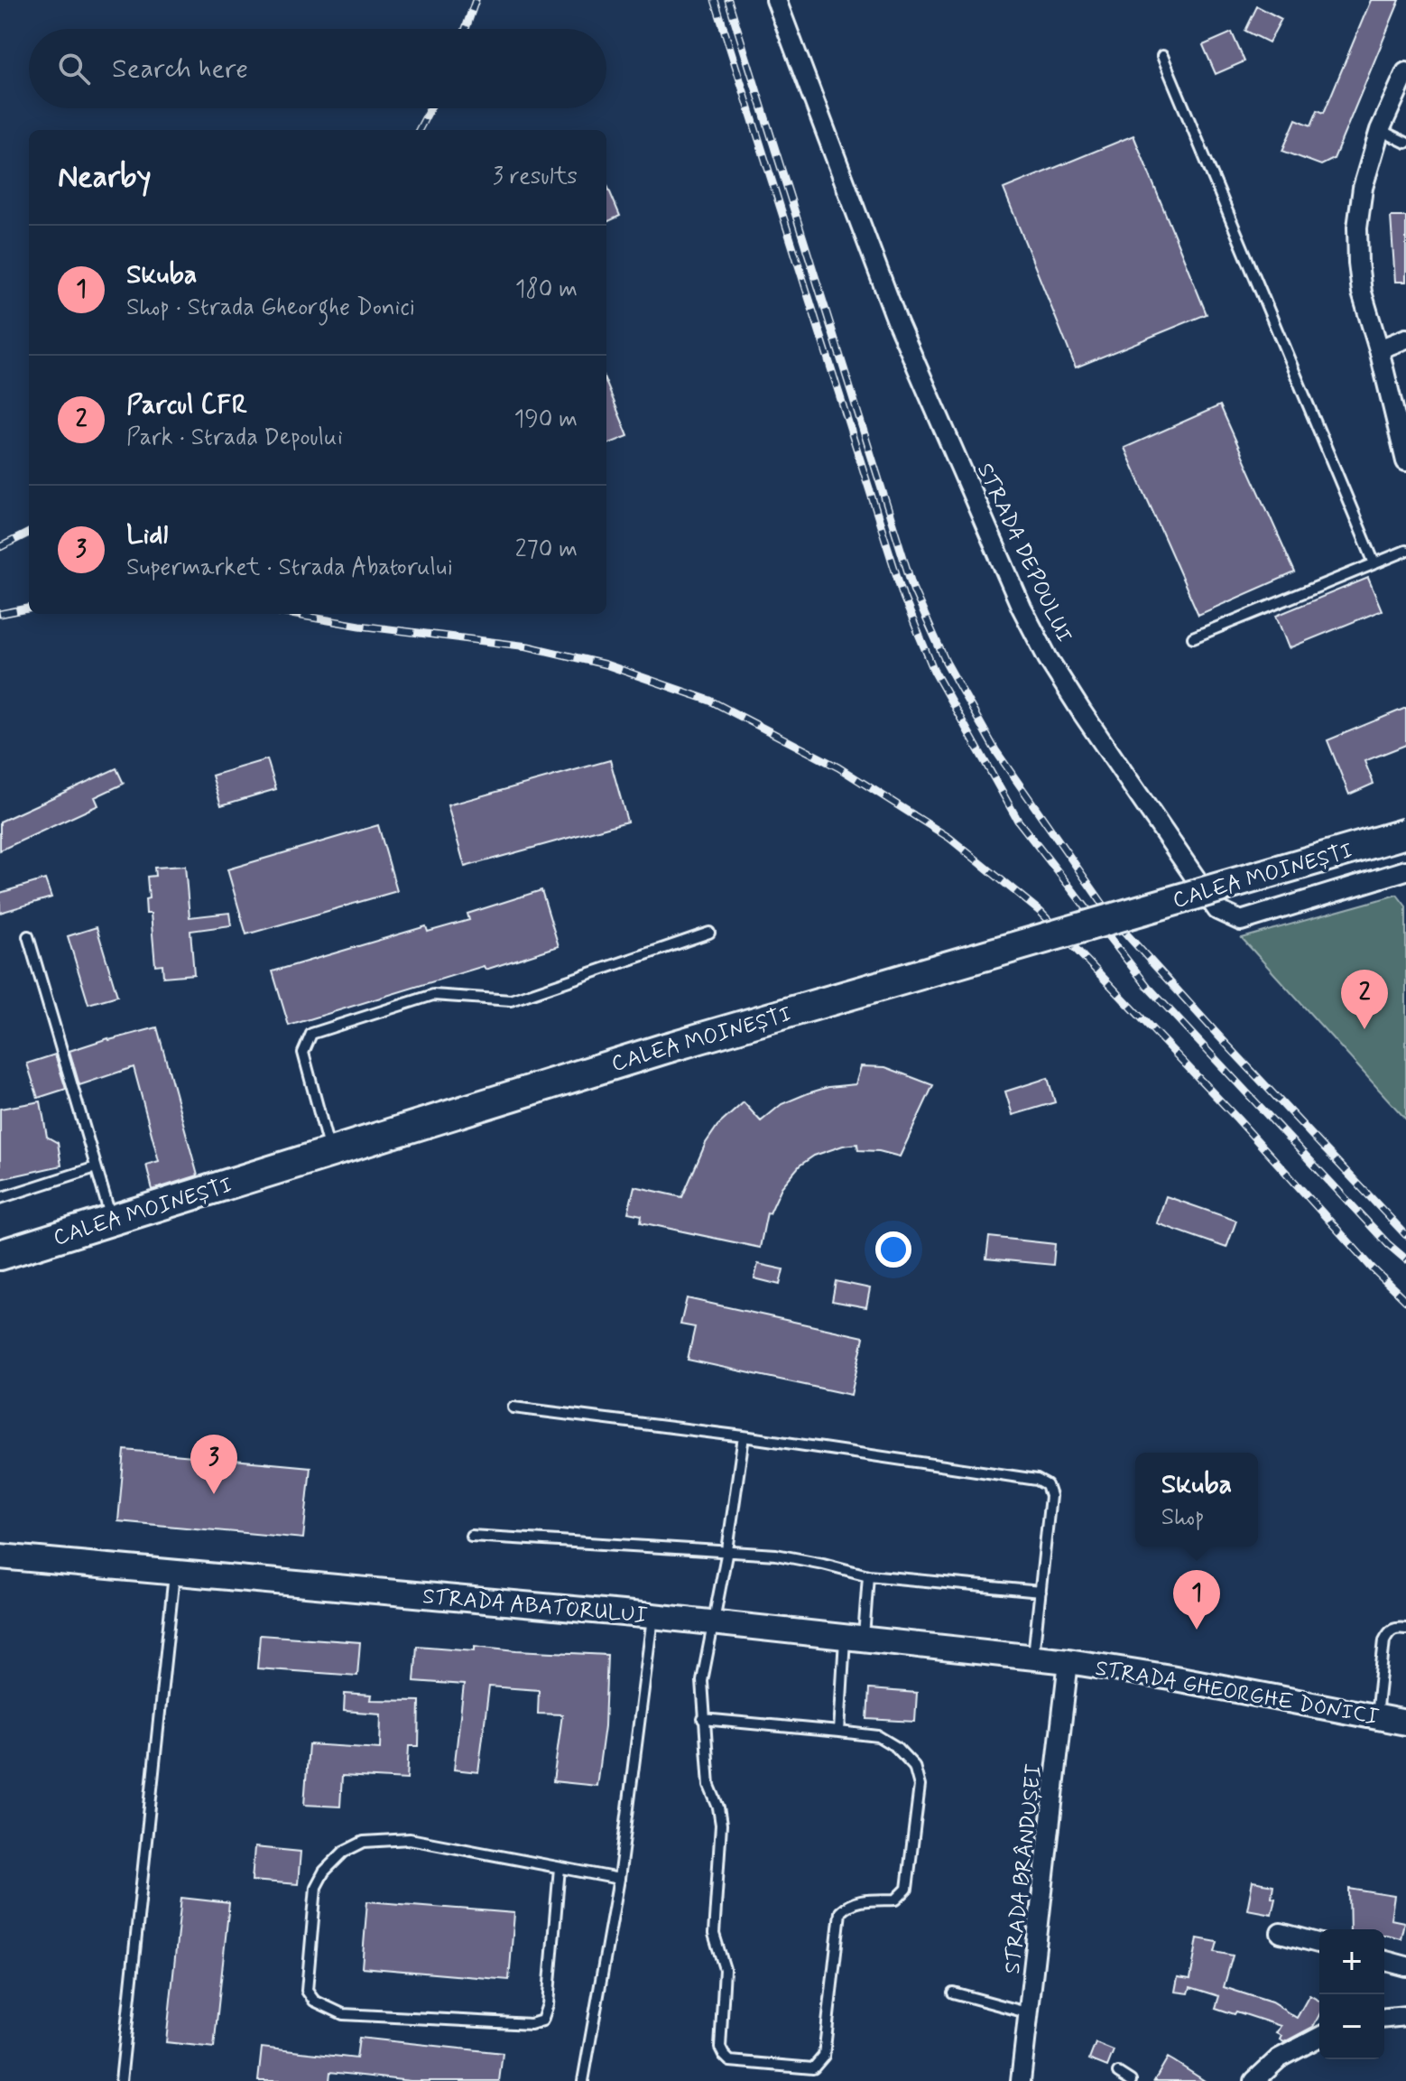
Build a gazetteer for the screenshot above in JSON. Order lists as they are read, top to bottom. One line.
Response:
{"streets":{"main road":["CALEA MOINEȘTI"],"street":["STRADA DEPOULUI","STRADA ABATORULUI","STRADA GHEORGHE DONICI","STRADA BRÂNDUȘEI"]},"crossings":[["STRADA ABATORULUI","STRADA GHEORGHE DONICI"],["STRADA ABATORULUI","STRADA BRÂNDUȘEI"],["STRADA GHEORGHE DONICI","STRADA BRÂNDUȘEI"]],"page":{"search":"Search here","heading":["Nearby","3 results"],"list":[{"mark":"1","name":"Skuba","note":"Shop · Strada Gheorghe Donici","value":"180 m"},{"mark":"2","name":"Parcul CFR","note":"Park · Strada Depoului","value":"190 m"},{"mark":"3","name":"Lidl","note":"Supermarket · Strada Abatorului","value":"270 m"}],"pins":["2","3","1"],"popup":["Skuba","Shop"],"map_buttons":["+","−"]}}
